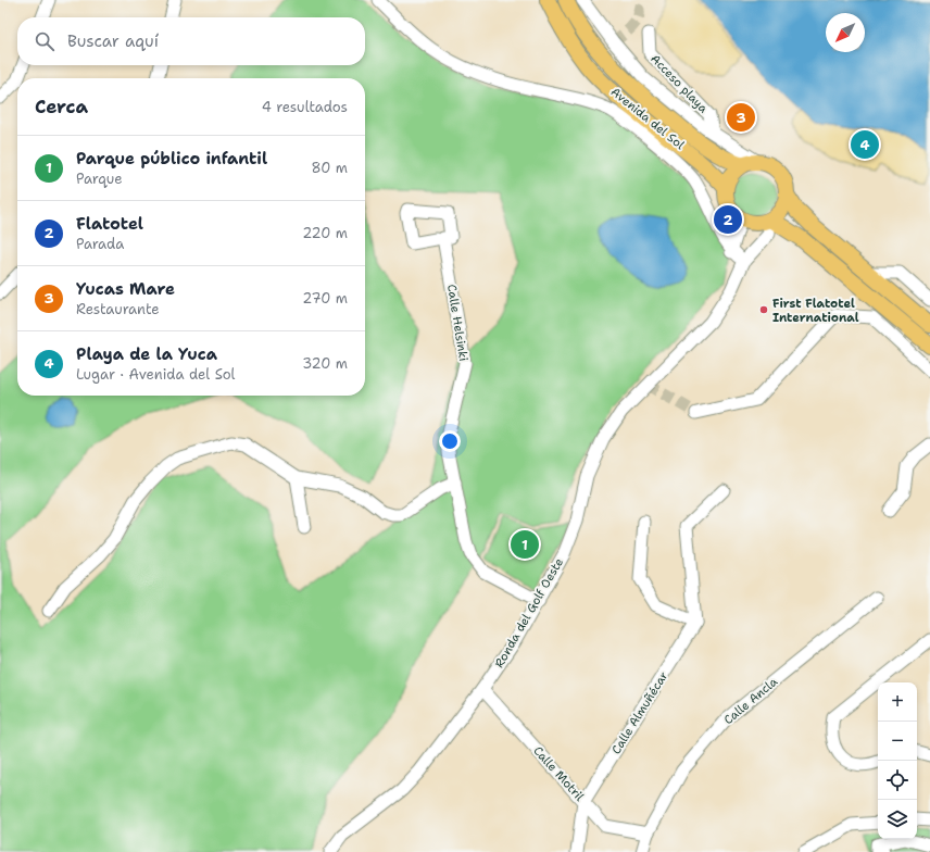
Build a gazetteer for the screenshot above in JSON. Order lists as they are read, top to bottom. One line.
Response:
{"streets":{"main road":["Avenida del Sol"],"street":["Acceso playa","Calle Helsinki","Ronda del Golf Oeste","Calle Ancla","Calle Almuñécar","Calle Motril"]},"crossings":[["Avenida del Sol","Ronda del Golf Oeste"],["Calle Helsinki","Ronda del Golf Oeste"],["Ronda del Golf Oeste","Calle Motril"],["Calle Ancla","Calle Motril"],["Calle Almuñécar","Calle Motril"]],"places":["First Flatotel International"],"north":"bottom left","page":{"search":"Buscar aquí","heading":["Cerca","4 resultados"],"pins":["3","4","2","1"],"list":[{"mark":"1","name":"Parque público infantil","note":"Parque","value":"80 m"},{"mark":"2","name":"Flatotel","note":"Parada","value":"220 m"},{"mark":"3","name":"Yucas Mare","note":"Restaurante","value":"270 m"},{"mark":"4","name":"Playa de la Yuca","note":"Lugar · Avenida del Sol","value":"320 m"}],"map_buttons":["+","−"]}}
